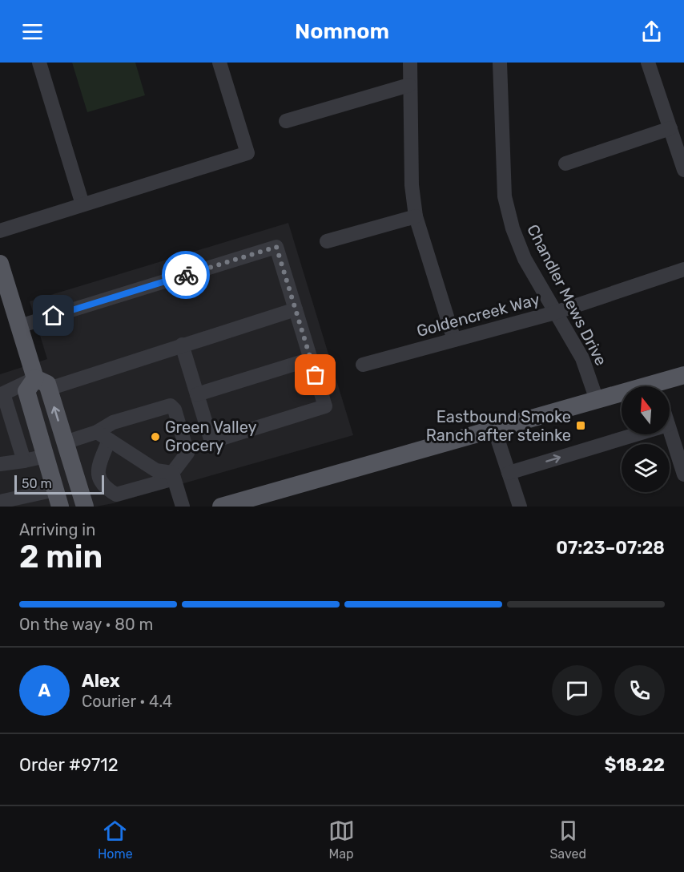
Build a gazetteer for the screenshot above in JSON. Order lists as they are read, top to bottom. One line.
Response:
{"streets":{"street":["Chandler Mews Drive","Goldencreek Way"]},"crossings":[["Chandler Mews Drive","Goldencreek Way"]],"places":{"transit":["Eastbound Smoke Ranch after steinke"],"other":["Green Valley Grocery"]},"scale_bar":"50 m","north":"top","page":{"header":"Nomnom","scale":"50 m","heading":["2 min","Arriving in","07:23–07:28"],"panel":["Alex","Courier · 4.4","Order #9712","$18.22"],"bar":"On the way · 80 m","round":"A","tabs":["Home","Map","Saved"]}}
